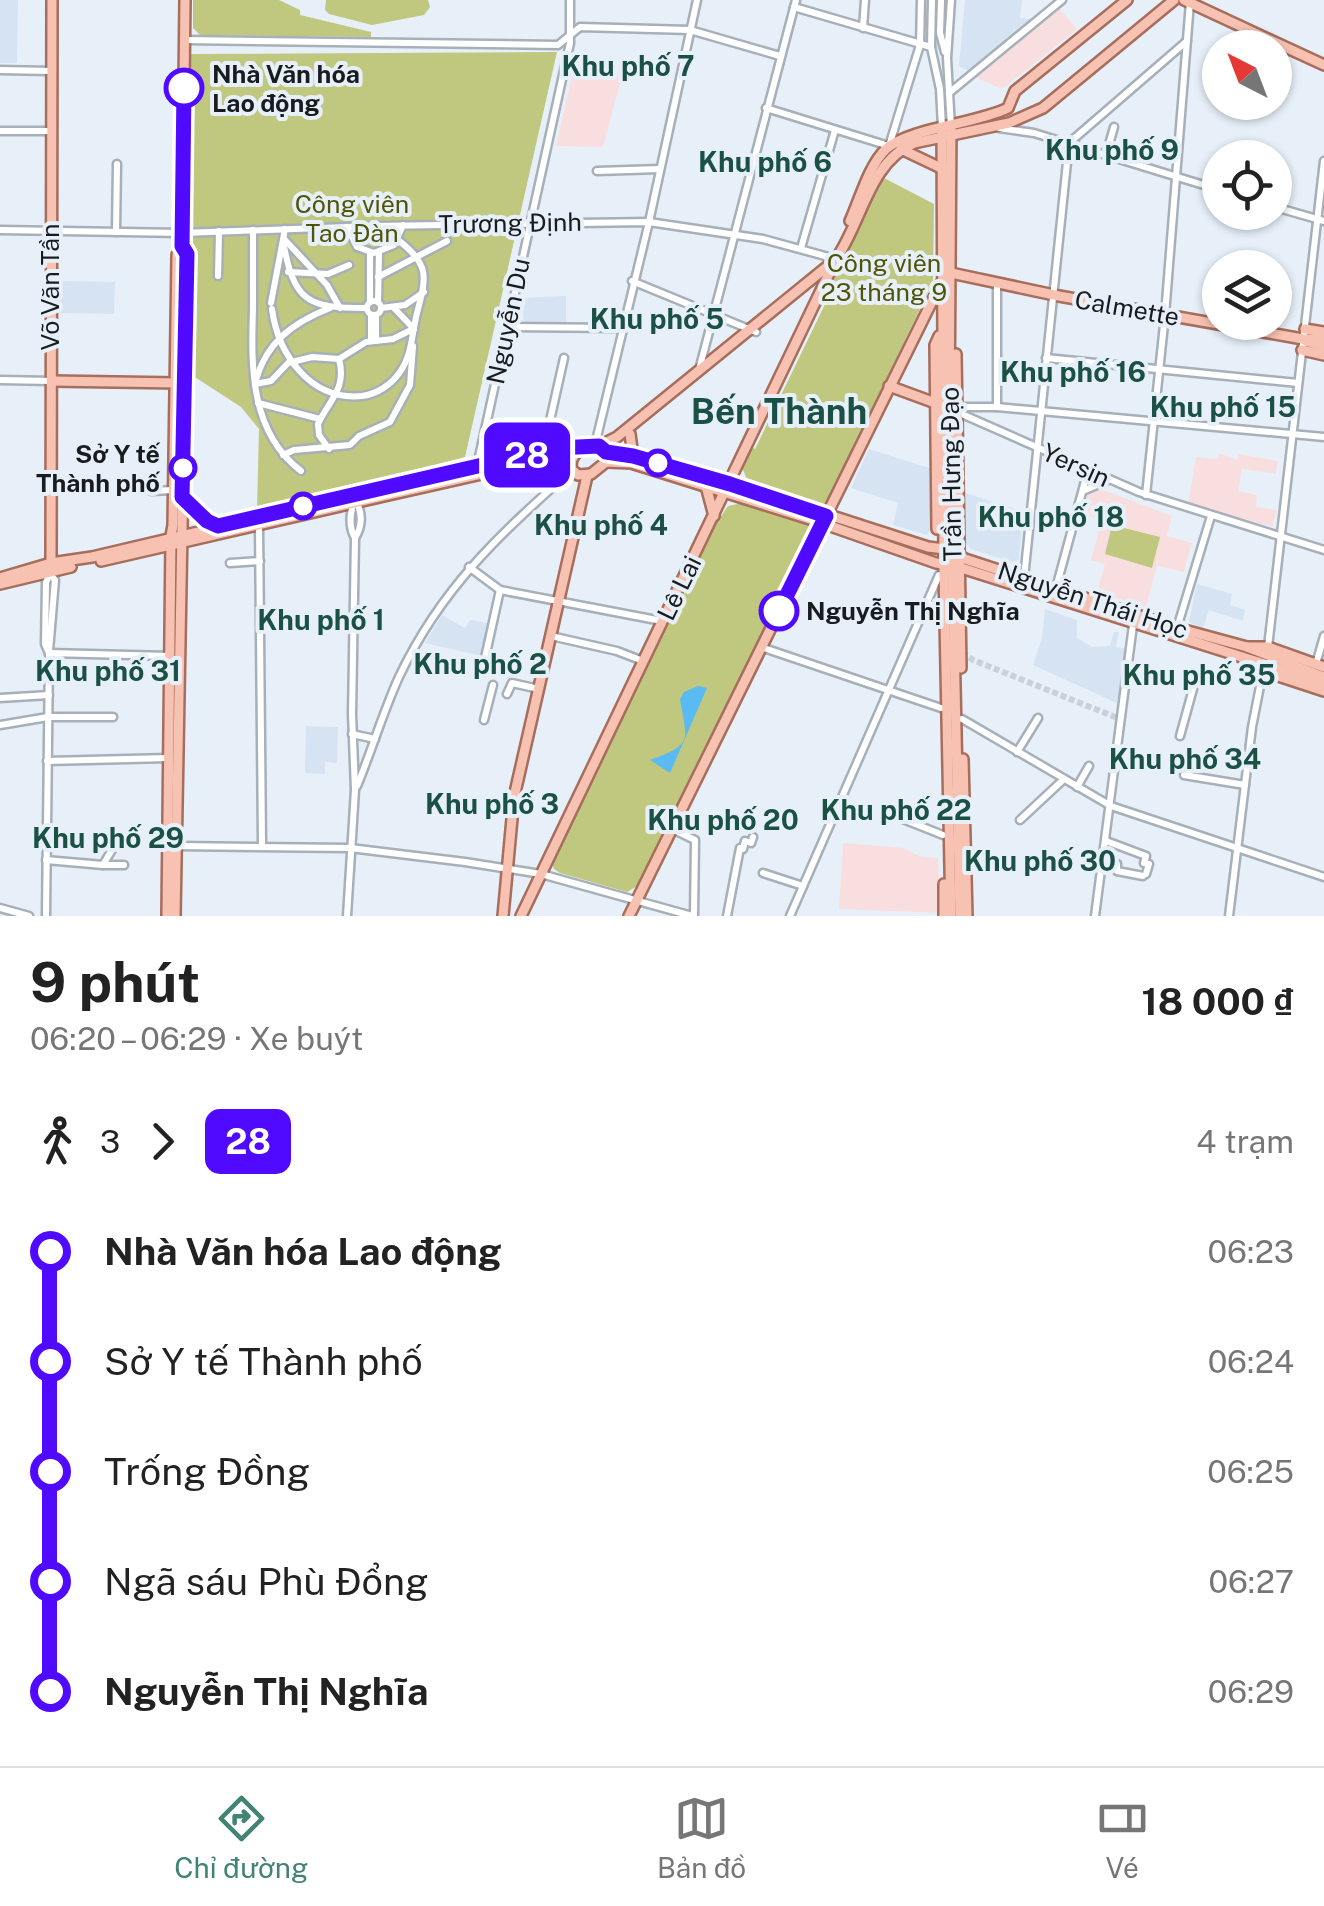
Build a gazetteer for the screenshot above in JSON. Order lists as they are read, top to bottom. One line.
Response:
{"streets":{"main road":["Võ Văn Tần","Calmette","Yersin","Trần Hưng Đạo","Lê Lai","Nguyễn Thái Học"],"street":["Trương Định","Nguyễn Du"]},"crossings":[["Trương Định","Võ Văn Tần"],["Trương Định","Nguyễn Du"],["Trương Định","Lê Lai"],["Calmette","Trần Hưng Đạo"],["Yersin","Trần Hưng Đạo"],["Trần Hưng Đạo","Nguyễn Thái Học"]],"districts":["Khu phố 7","Khu phố 9","Khu phố 6","Khu phố 5","Khu phố 16","Khu phố 15","Bến Thành","Khu phố 18","Khu phố 4","Khu phố 1","Khu phố 2","Khu phố 31","Khu phố 35","Khu phố 34","Khu phố 3","Khu phố 22","Khu phố 20","Khu phố 29","Khu phố 30"],"parks":["Công viên Tao Đàn","Công viên 23 tháng 9"],"places":["Nhà Văn hóa Lao động","Sở Y tế Thành phố","Nguyễn Thị Nghĩa"],"lines":["bus line 28"],"north":"top left","page":{"on_map":"28","heading":["9 phút","06:20 – 06:29 · Xe buýt","18 000 ₫"],"legs":["3","28","4 trạm"],"list":[{"name":"Nhà Văn hóa Lao động","value":"06:23"},{"name":"Sở Y tế Thành phố","value":"06:24"},{"name":"Trống Đồng","value":"06:25"},{"name":"Ngã sáu Phù Đổng","value":"06:27"},{"name":"Nguyễn Thị Nghĩa","value":"06:29"}],"tabs":["Chỉ đường","Bản đồ","Vé"]}}
